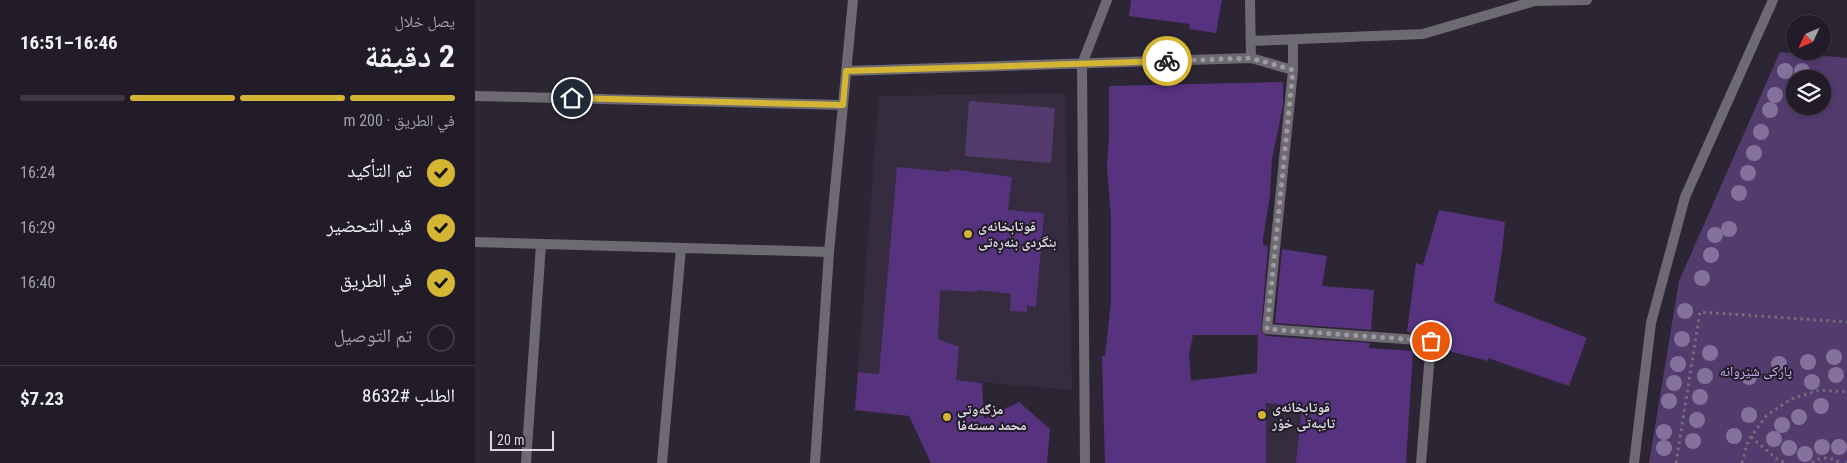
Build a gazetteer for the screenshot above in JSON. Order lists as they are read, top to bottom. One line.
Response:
{"parks":["پارکی شێروانە"],"places":["قوتابخانەی بنگردی بنەڕەتی","قوتابخانەی تایبەتی خۆر","مزگەوتی محمد مستەفا"],"scale_bar":"20 m","north":"bottom left","page":{"heading":["2 دقيقة","يصل خلال","16:46–16:51"],"panel":["الطلب #8632","$7.23"],"bar":"في الطريق · 200 m","list":[["تم التأكيد","16:24"],["قيد التحضير","16:29"],["في الطريق","16:40"],"تم التوصيل"],"scale":"20 m"}}
